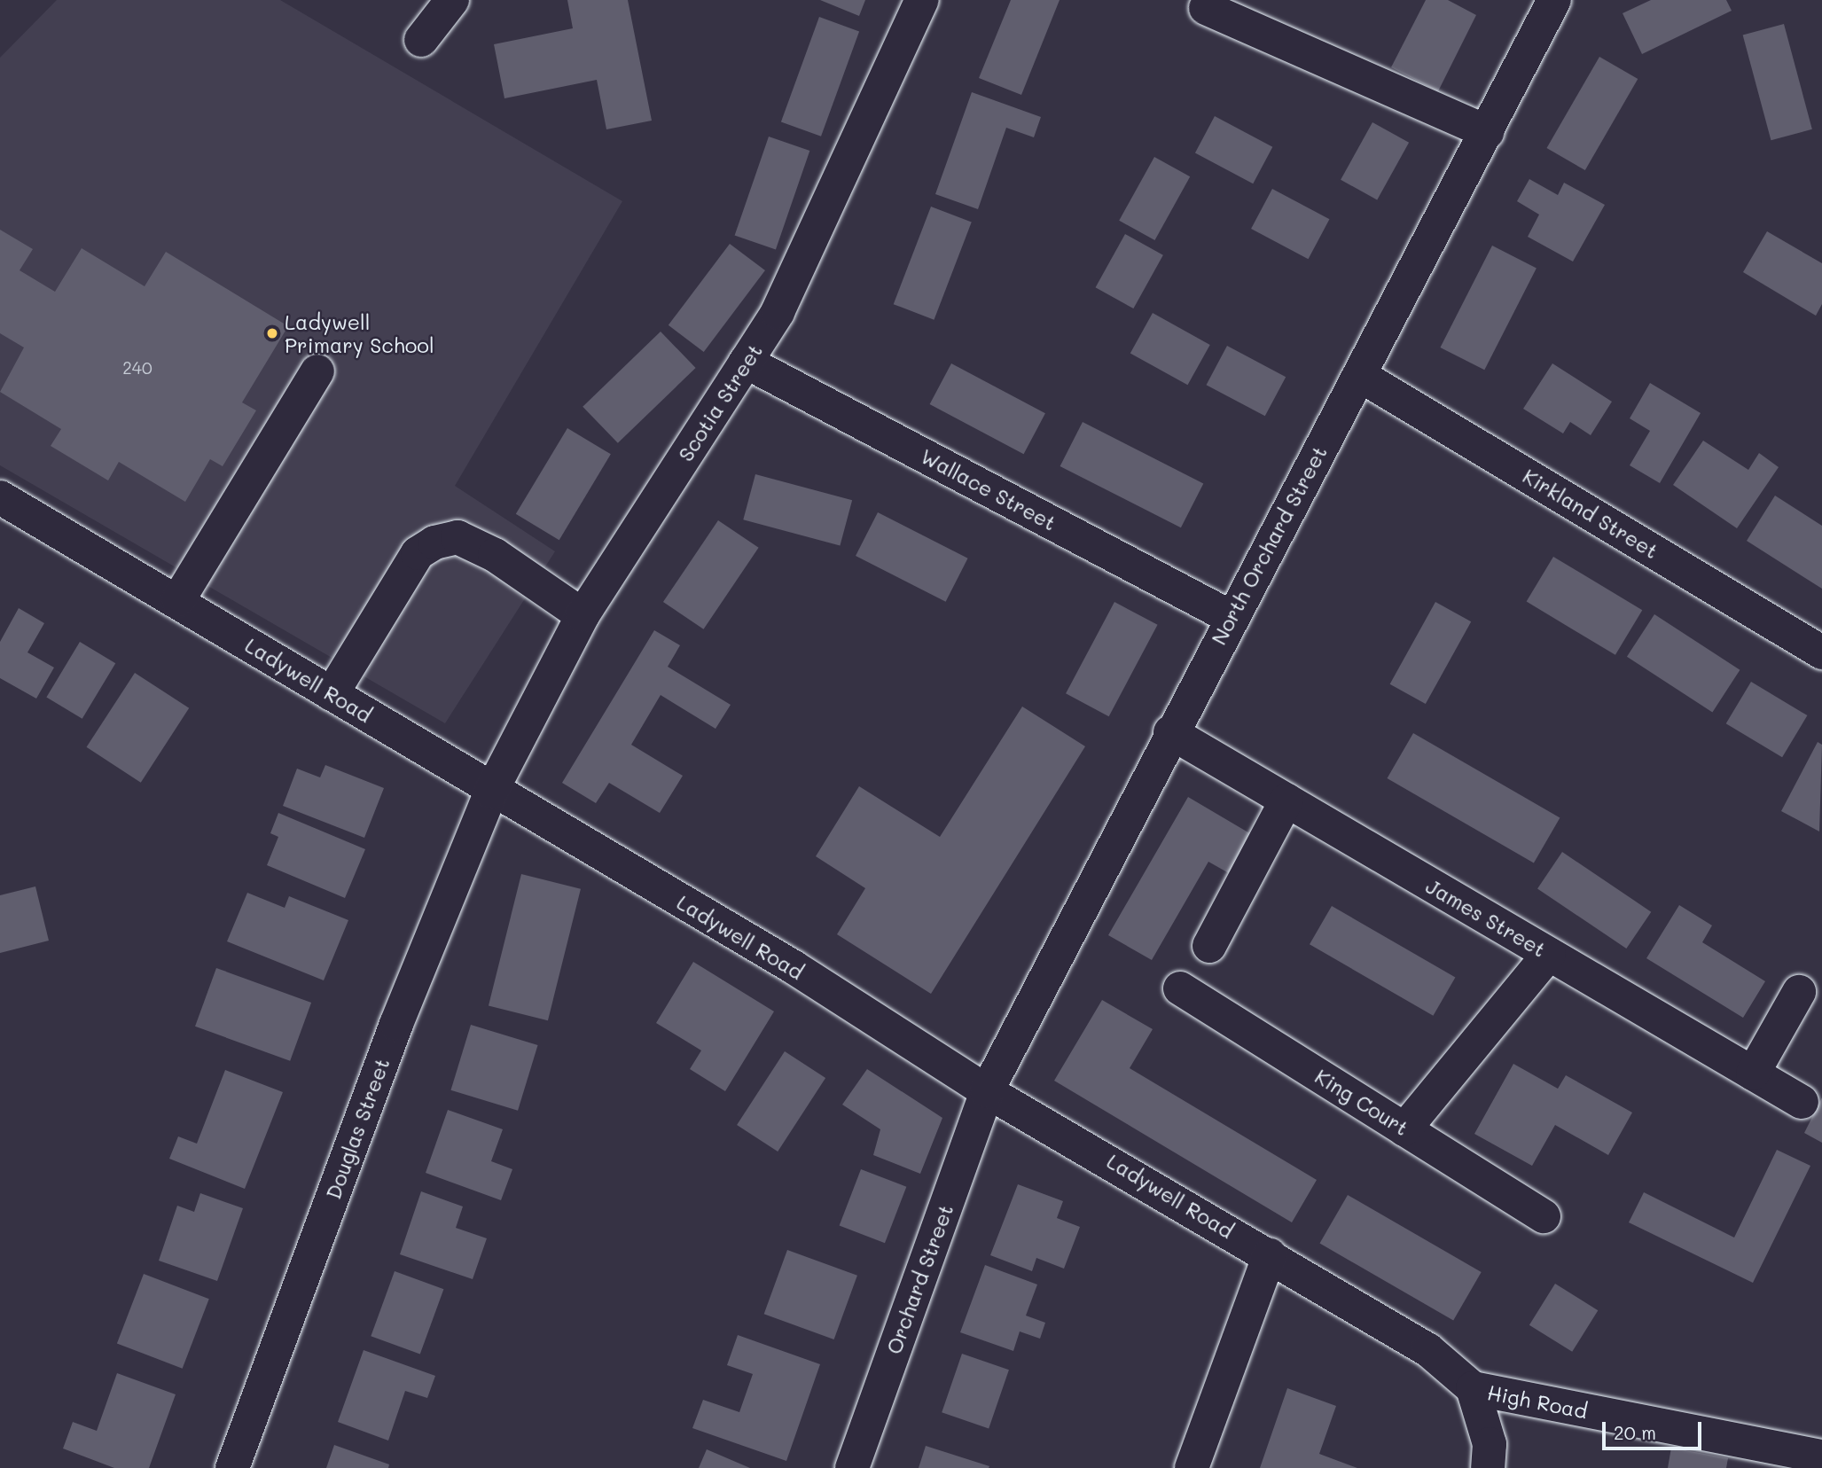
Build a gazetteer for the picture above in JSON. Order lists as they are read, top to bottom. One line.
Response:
{"streets":{"street":["Scotia Street","Wallace Street","Kirkland Street","North Orchard Street","Ladywell Road","James Street","King Court","Douglas Street","Orchard Street","High Road"]},"crossings":[["Scotia Street","Wallace Street"],["Scotia Street","Ladywell Road"],["Scotia Street","Douglas Street"],["Wallace Street","North Orchard Street"],["Kirkland Street","North Orchard Street"],["North Orchard Street","Ladywell Road"],["North Orchard Street","James Street"],["North Orchard Street","Orchard Street"],["Ladywell Road","Douglas Street"],["Ladywell Road","Orchard Street"],["Ladywell Road","High Road"]],"places":["Ladywell Primary School"],"house_numbers":["240"],"scale_bar":"20 m"}
